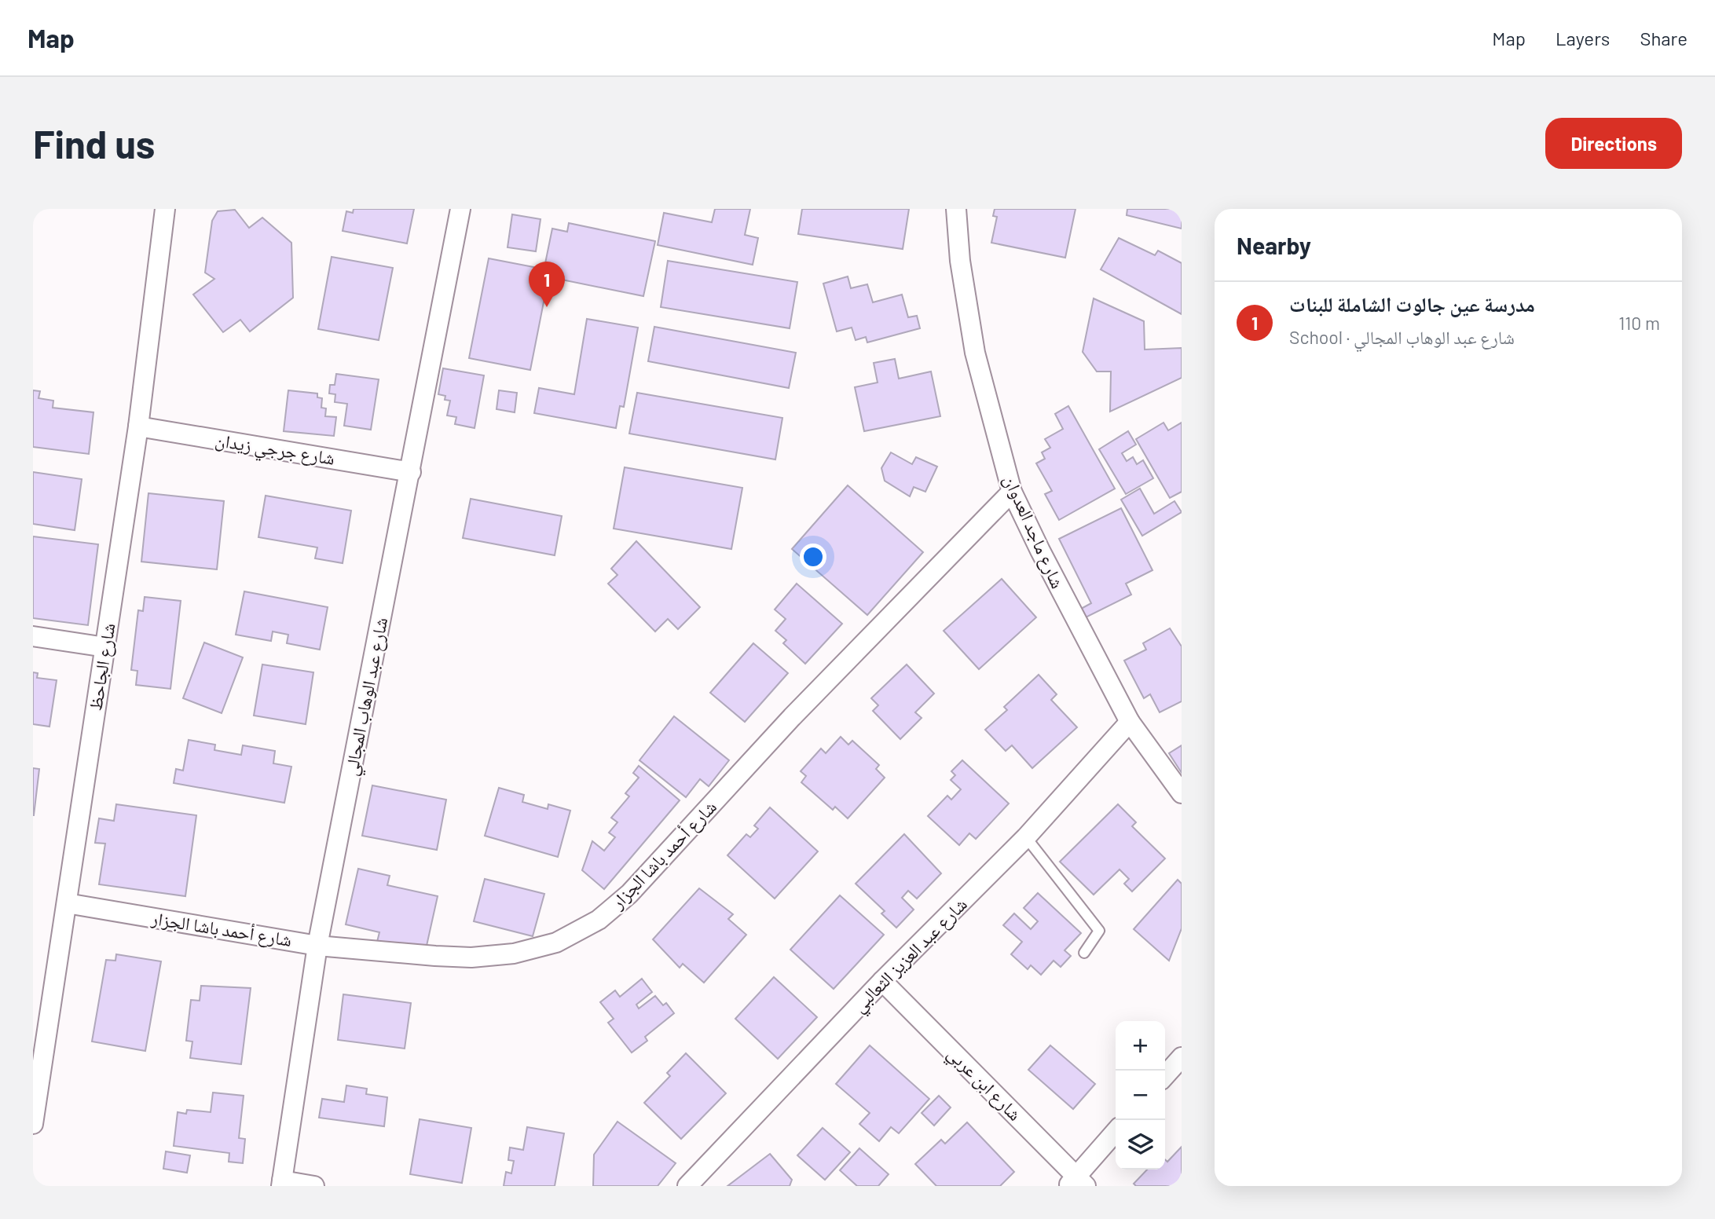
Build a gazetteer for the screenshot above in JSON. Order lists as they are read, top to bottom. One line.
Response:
{"streets":{"street":["شارع جرجي زيدان","شارع ماجد العدوان","شارع الجاحظ","شارع عبد الوهاب المجالي","شارع أحمد باشا الجزار","شارع عبد العزيز الثعالبي","شارع ابن عربي"]},"crossings":[["شارع جرجي زيدان","شارع الجاحظ"],["شارع جرجي زيدان","شارع عبد الوهاب المجالي"],["شارع ماجد العدوان","شارع أحمد باشا الجزار"],["شارع ماجد العدوان","شارع عبد العزيز الثعالبي"],["شارع الجاحظ","شارع أحمد باشا الجزار"],["شارع عبد الوهاب المجالي","شارع أحمد باشا الجزار"],["شارع عبد العزيز الثعالبي","شارع ابن عربي"]],"page":{"header":"Map","nav":["Map","Layers","Share"],"buttons":"Directions","title":"Find us","heading":"Nearby","pins":"1","list":[{"mark":"1","name":"مدرسة عين جالوت الشاملة للبنات","note":"School · شارع عبد الوهاب المجالي","value":"110 m"}],"map_buttons":["+","−"]}}
